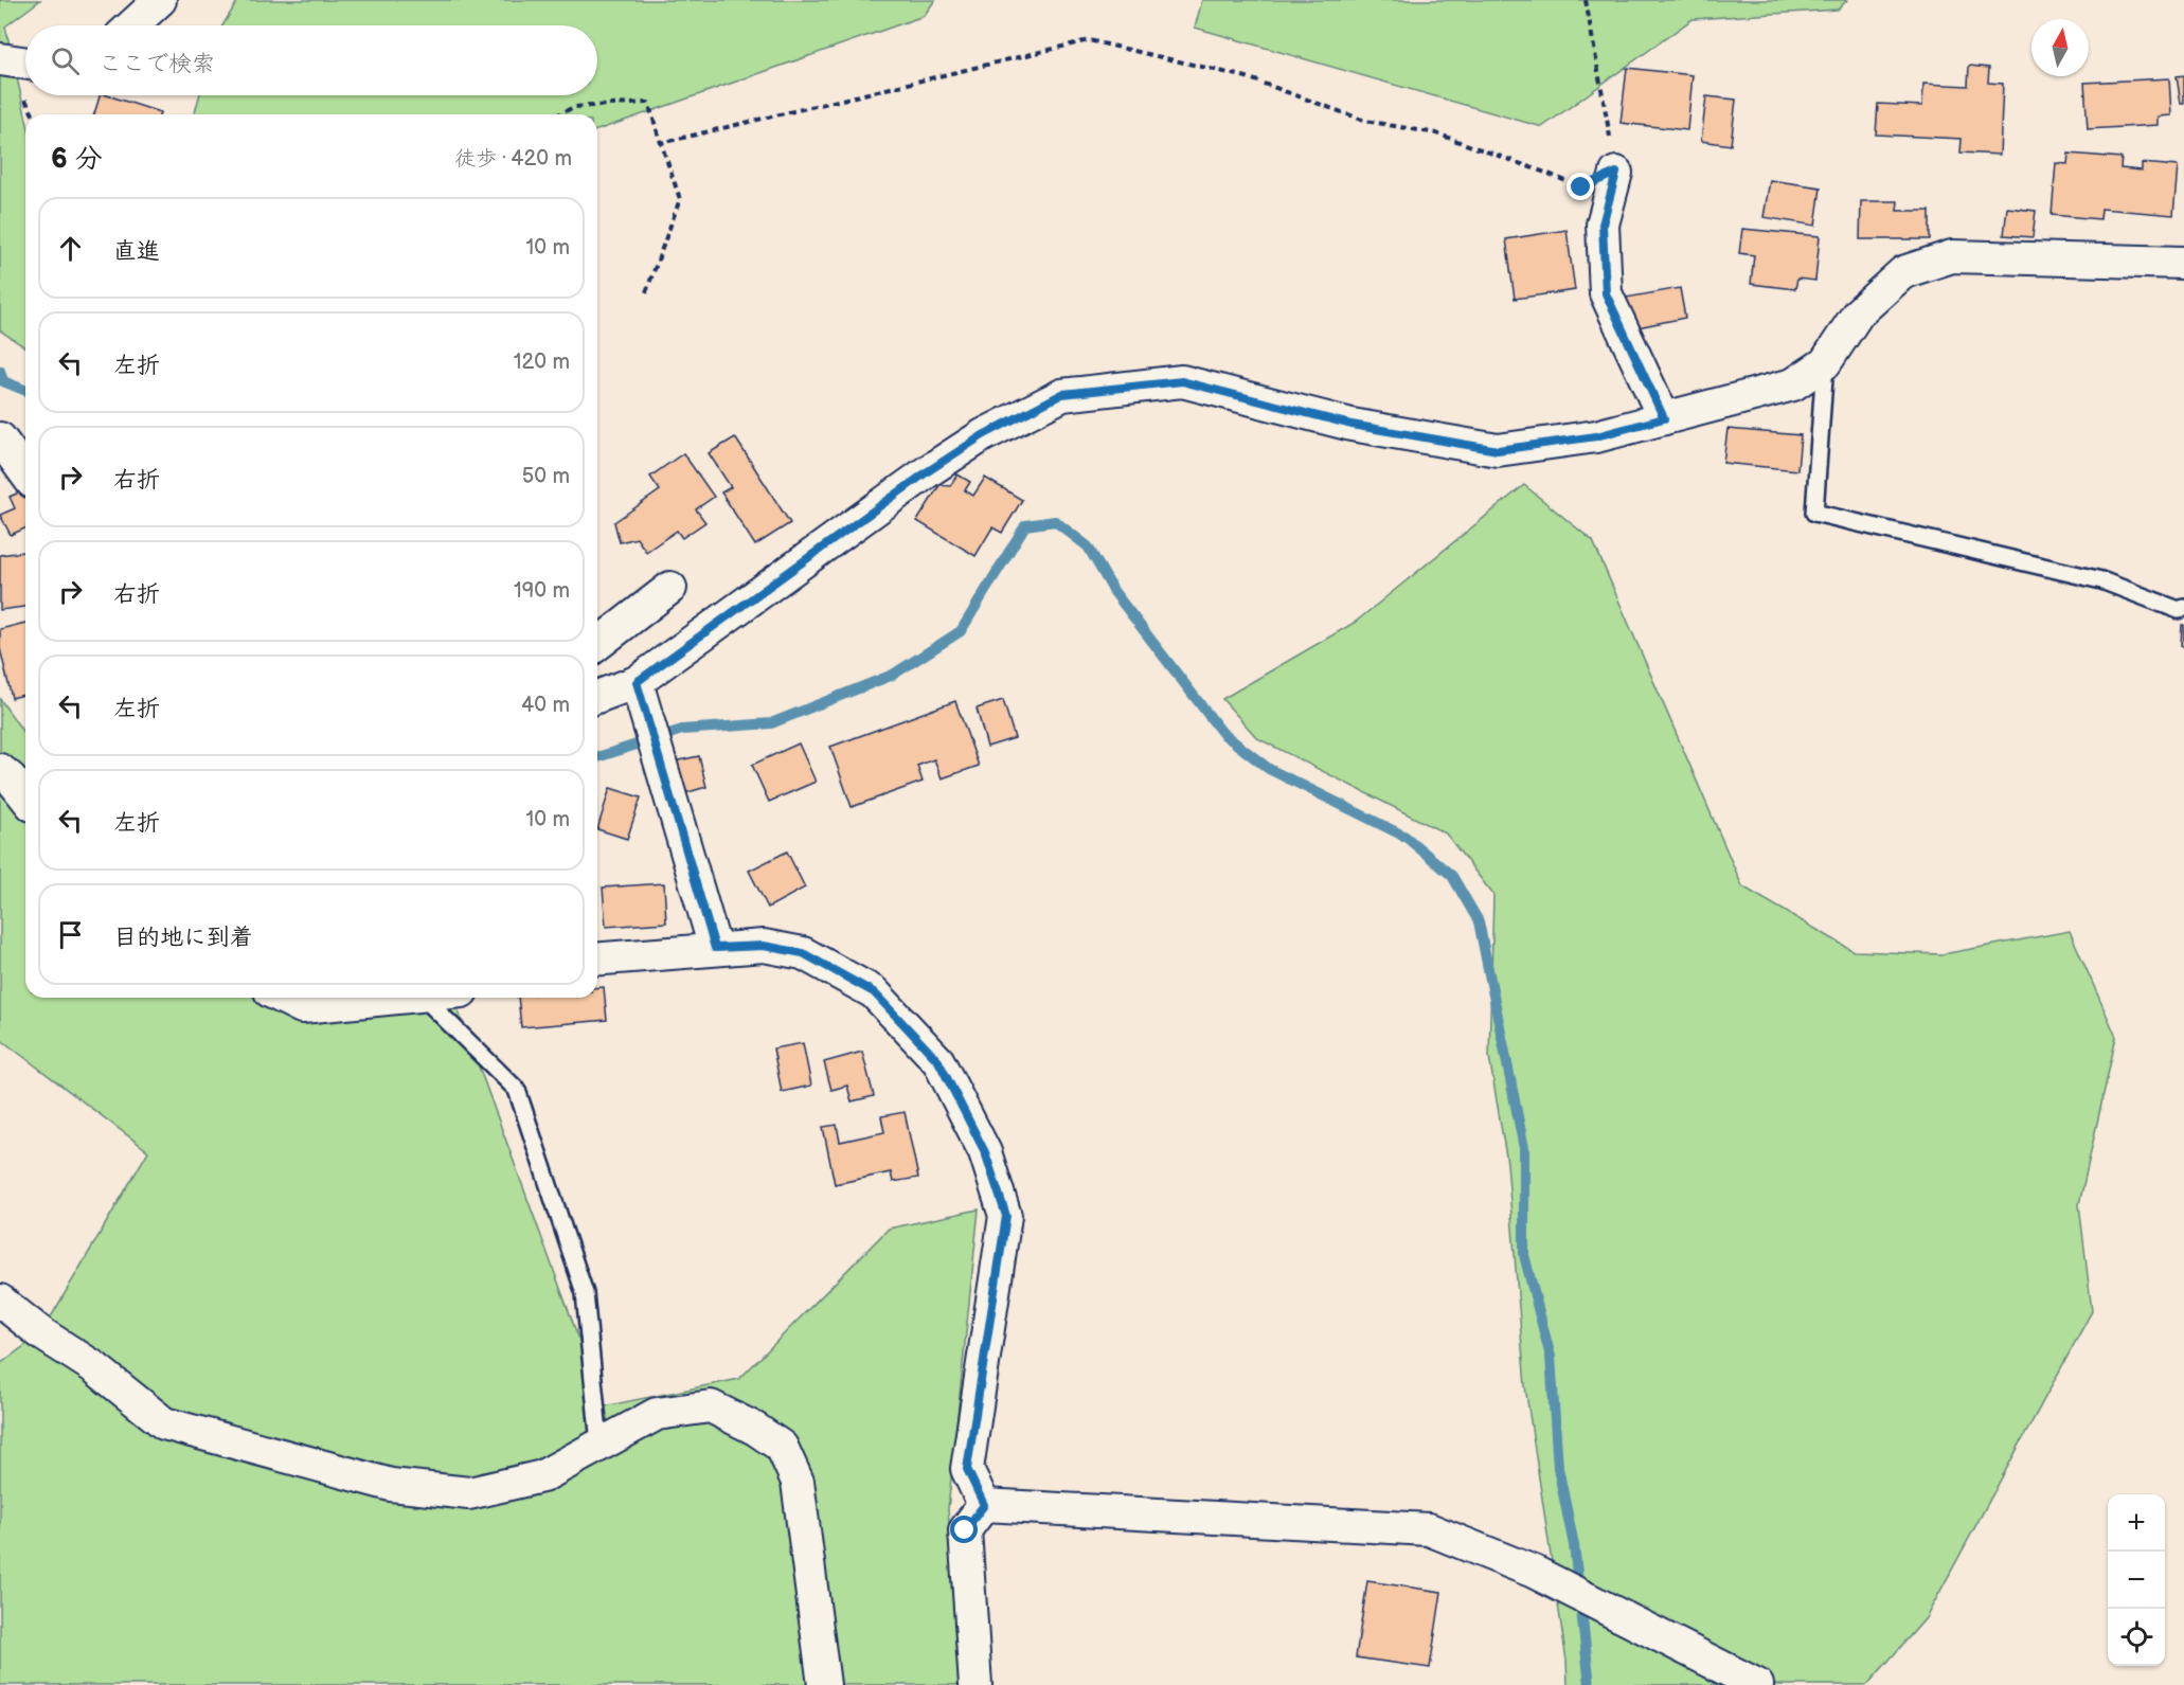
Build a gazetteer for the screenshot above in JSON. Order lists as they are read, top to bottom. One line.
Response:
{"north":"top","page":{"search":"ここで検索","heading":["6 分","徒歩 · 420 m"],"list":[["直進","10 m"],["左折","120 m"],["右折","50 m"],["右折","190 m"],["左折","40 m"],["左折","10 m"],"目的地に到着"],"map_buttons":["+","−"]}}
